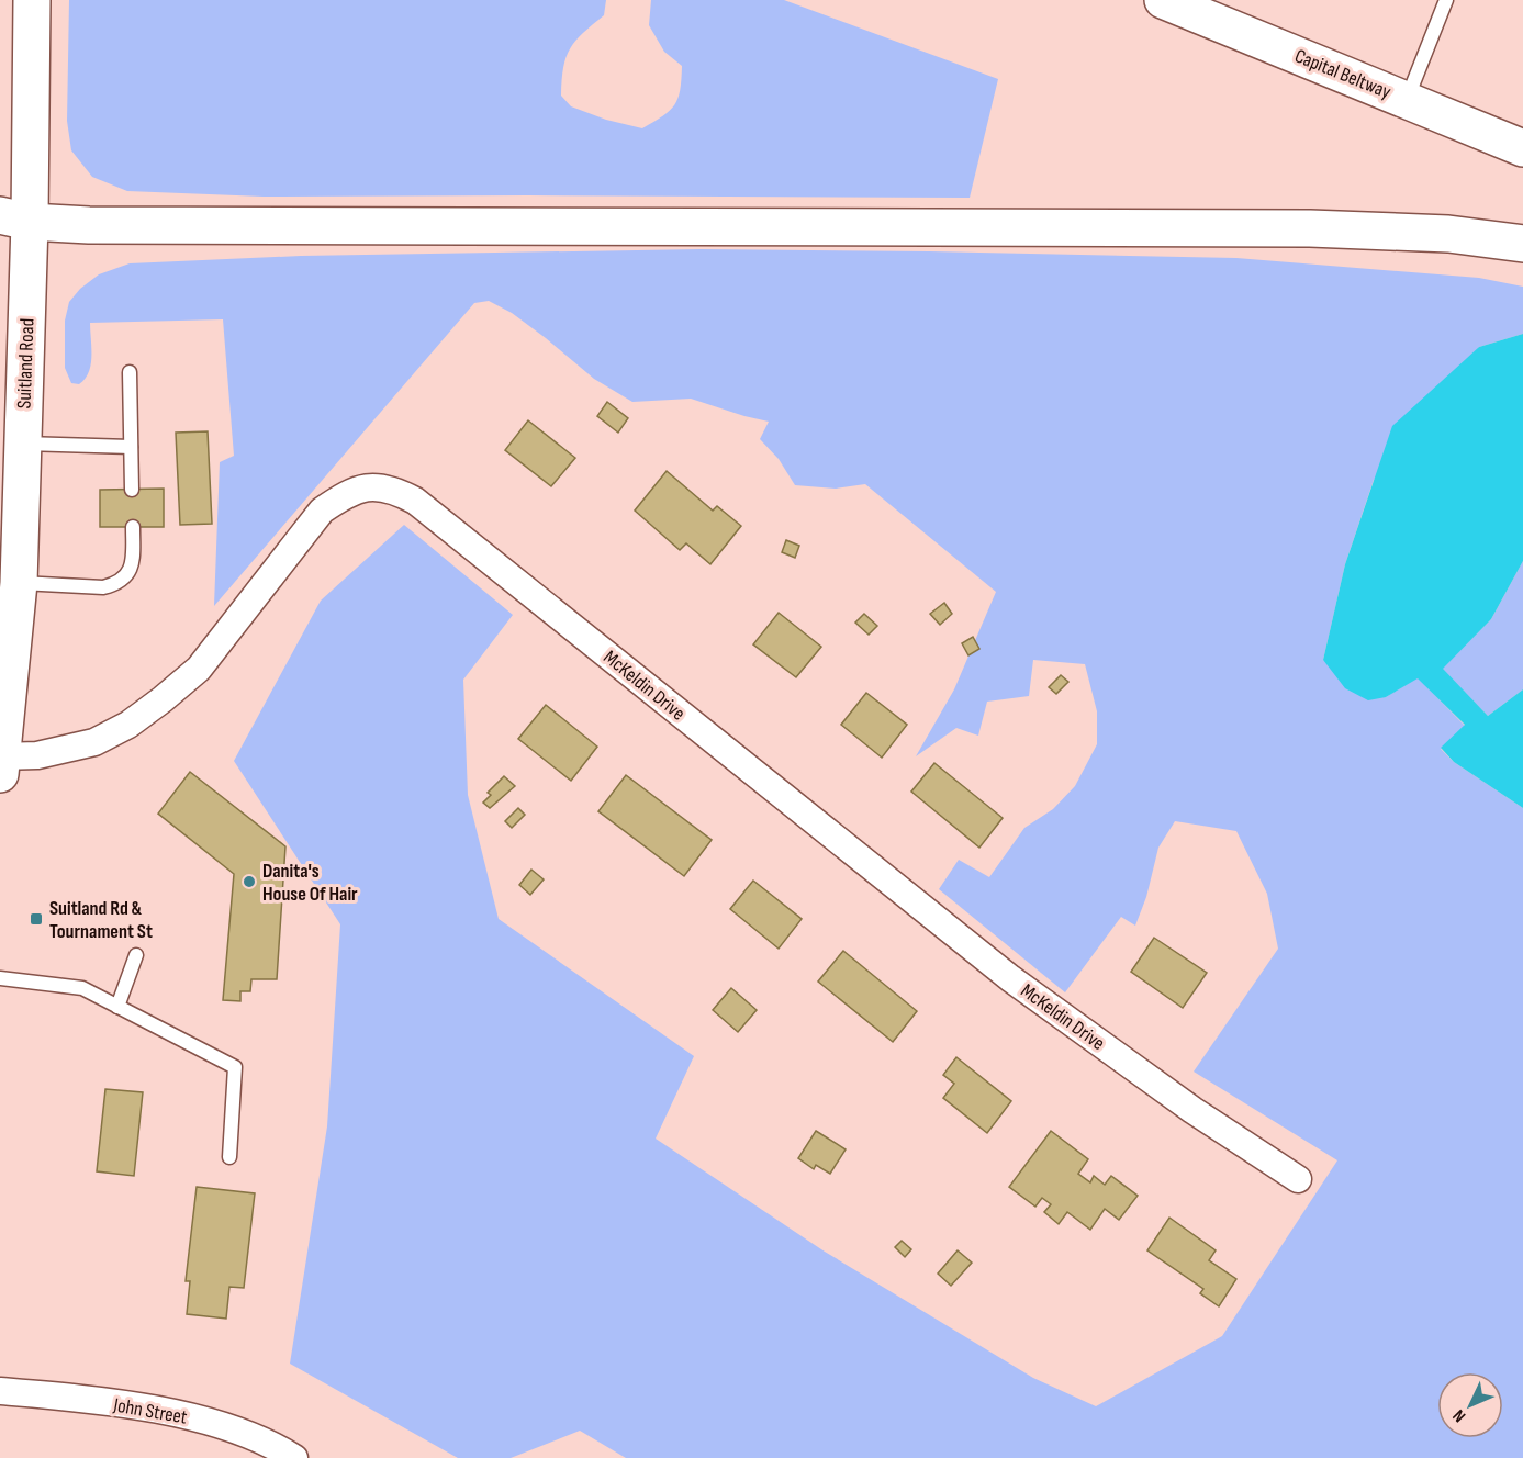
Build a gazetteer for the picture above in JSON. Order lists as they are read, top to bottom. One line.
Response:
{"streets":{"main road":["Capital Beltway","Suitland Road"],"street":["McKeldin Drive","John Street"]},"crossings":[["Suitland Road","McKeldin Drive"]],"places":{"other":["Danita's House Of Hair"],"transit":["Suitland Rd & Tournament St"]},"north":"bottom left"}
